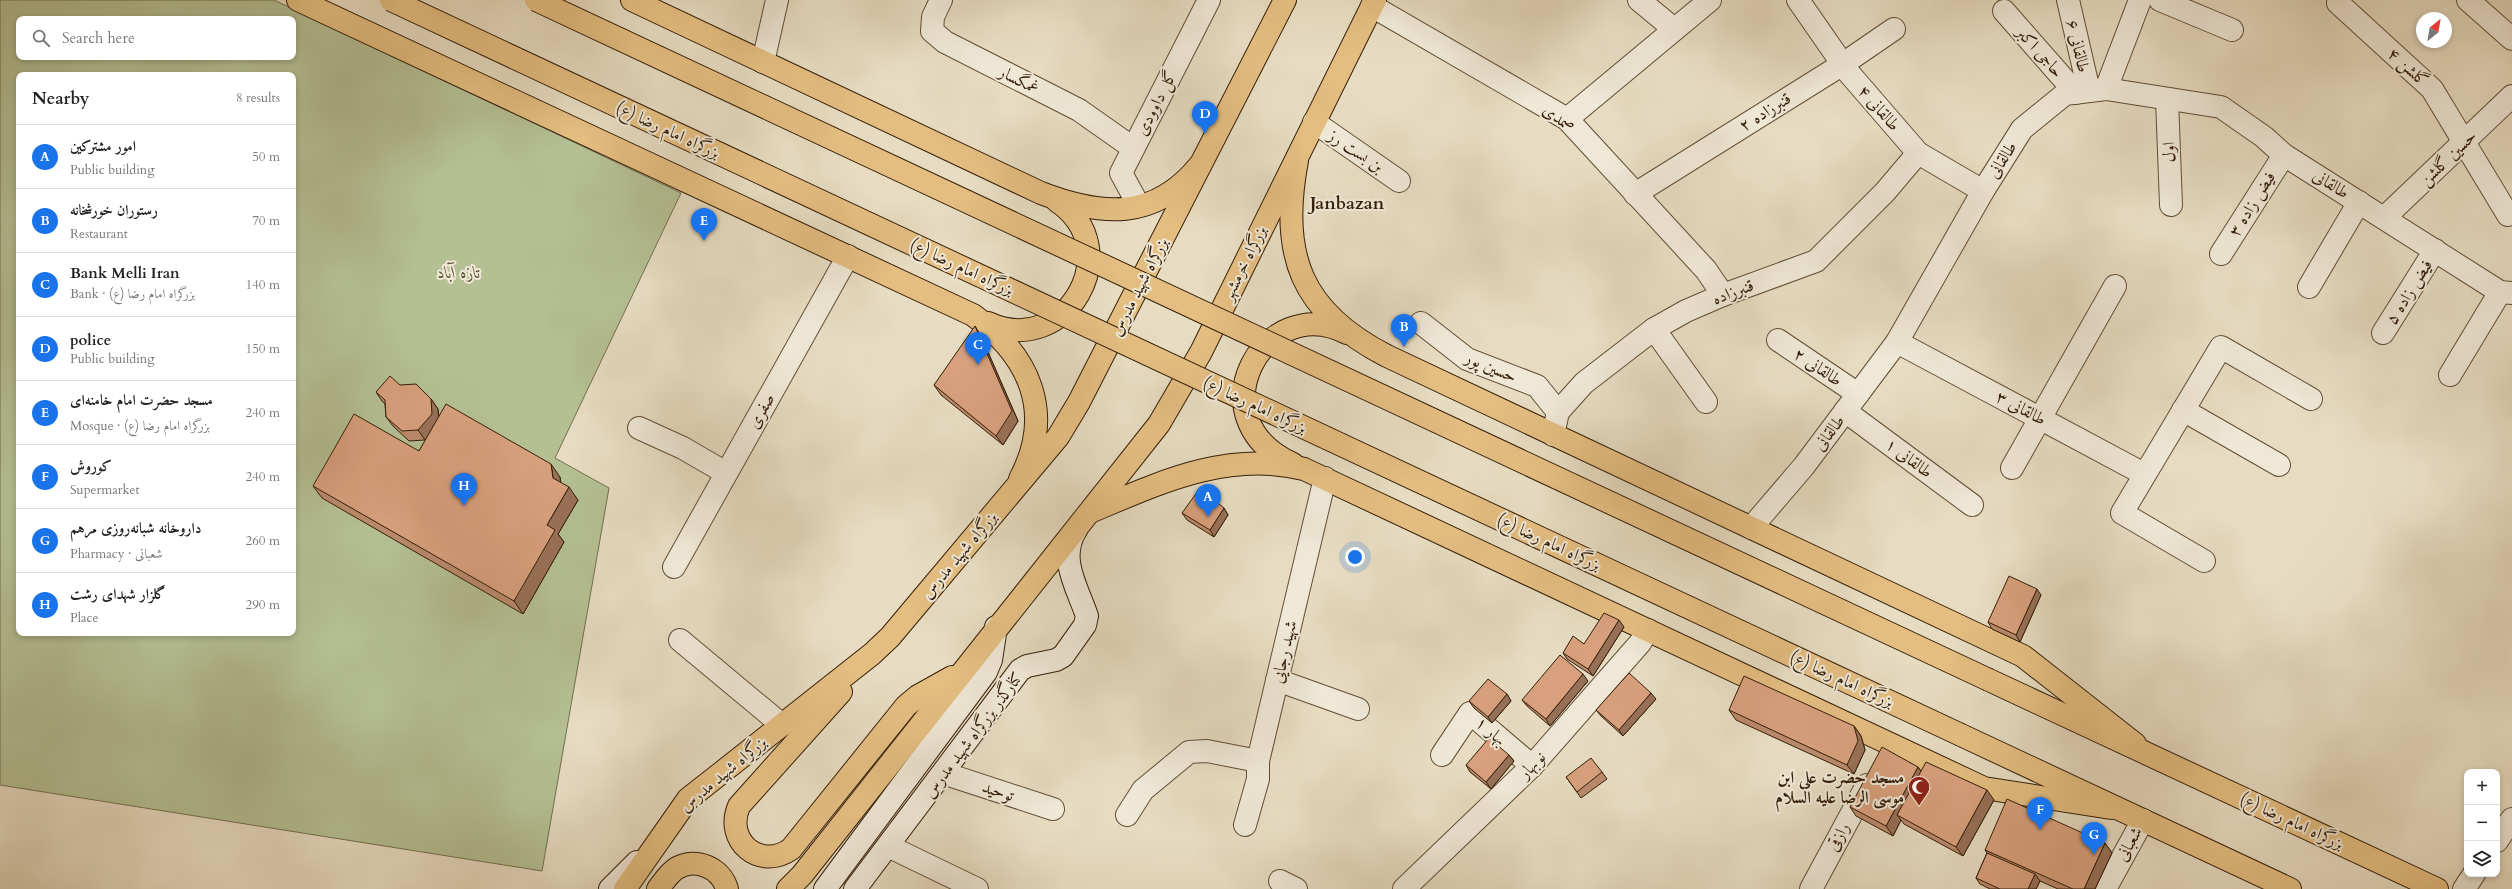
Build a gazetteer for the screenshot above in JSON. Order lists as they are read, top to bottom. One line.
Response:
{"streets":{"main road":["بزرگراه امام رضا (ع)","بزرگراه خرمشهر","بزرگراه شهید مدرس"],"street":["طالقانی ۶","حاجی اکبر","گلشن ۴","غمگسار","گل داوودی","طالقانی ۴","قنبرزاده ۲","صمدی","بن بست رز","اول","حسین گلشن","طالقانی","فیض زاده ۳","قنبرزاده","فیض زاده ۵","حسین پور","طالقانی ۲","طالقانی ۳","صفری","طالقانی ۱","شهید رجایی","بهار ۱","کنارگذر بزرگراه شهید مدرس","نوبهار","توحید","رازقی","شعبانی"]},"crossings":[["طالقانی ۶","حاجی اکبر"],["طالقانی ۶","طالقانی"],["حاجی اکبر","طالقانی"],["گلشن ۴","حسین گلشن"],["غمگسار","گل داوودی"],["طالقانی ۴","قنبرزاده ۲"],["طالقانی ۴","طالقانی"],["طالقانی ۴","قنبرزاده"],["قنبرزاده ۲","صمدی"],["صمدی","بزرگراه خرمشهر"],["صمدی","قنبرزاده"],["بزرگراه امام رضا (ع)","طالقانی"],["بزرگراه امام رضا (ع)","بزرگراه خرمشهر"],["بزرگراه امام رضا (ع)","قنبرزاده"],["بزرگراه امام رضا (ع)","شهید رجایی"],["بزرگراه امام رضا (ع)","نوبهار"],["بزرگراه امام رضا (ع)","رازقی"],["بزرگراه امام رضا (ع)","شعبانی"],["بن بست رز","بزرگراه خرمشهر"],["اول","طالقانی"],["حسین گلشن","طالقانی"],["طالقانی","فیض زاده ۳"],["طالقانی","فیض زاده ۵"],["طالقانی","طالقانی ۲"],["طالقانی","طالقانی ۳"],["طالقانی","طالقانی ۱"],["قنبرزاده","حسین پور"],["بهار ۱","نوبهار"],["کنارگذر بزرگراه شهید مدرس","توحید"]],"districts":["Janbazan"],"parks":["تازه آباد"],"places":{"mosque":["مسجد حضرت علی ابن موسی الرضا علیه السلام"]},"north":"top right","page":{"search":"Search here","heading":["Nearby","8 results"],"pins":["D","E","B","C","H","A","F","G"],"list":[{"mark":"A","name":"امور مشترکین","note":"Public building","value":"50 m"},{"mark":"B","name":"رستوران خورشخانه","note":"Restaurant","value":"70 m"},{"mark":"C","name":"Bank Melli Iran","note":"Bank · بزرگراه امام رضا (ع)","value":"140 m"},{"mark":"D","name":"police","note":"Public building","value":"150 m"},{"mark":"E","name":"مسجد حضرت امام خامنه‌ای","note":"Mosque · بزرگراه امام رضا (ع)","value":"240 m"},{"mark":"F","name":"کوروش","note":"Supermarket","value":"240 m"},{"mark":"G","name":"داروخانه شبانه‌روزی مرهم","note":"Pharmacy · شعبانی","value":"260 m"},{"mark":"H","name":"گلزار شهدای رشت","note":"Place","value":"290 m"}],"map_buttons":["+","−"]}}
